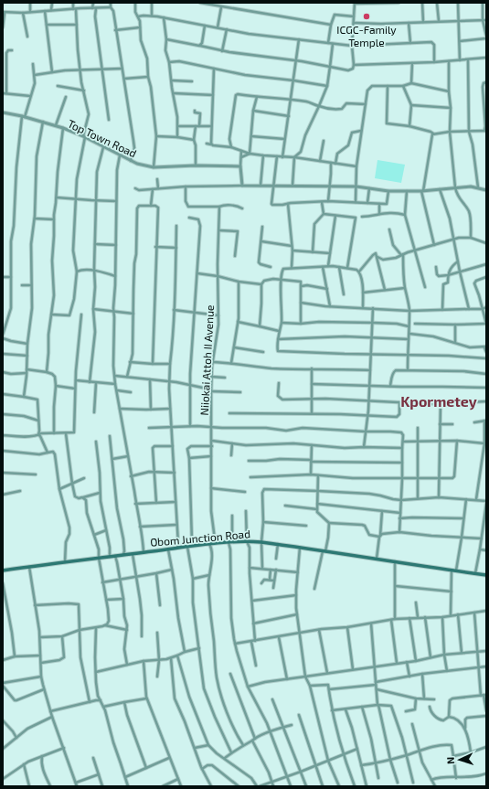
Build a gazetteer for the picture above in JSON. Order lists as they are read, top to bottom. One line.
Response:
{"streets":{"main road":["Obom Junction Road"],"street":["Top Town Road","Niiokai Attoh II Avenue"]},"crossings":[["Niiokai Attoh II Avenue","Obom Junction Road"]],"districts":["Kpormetey"],"places":["ICGC-Family Temple"],"north":"left"}
